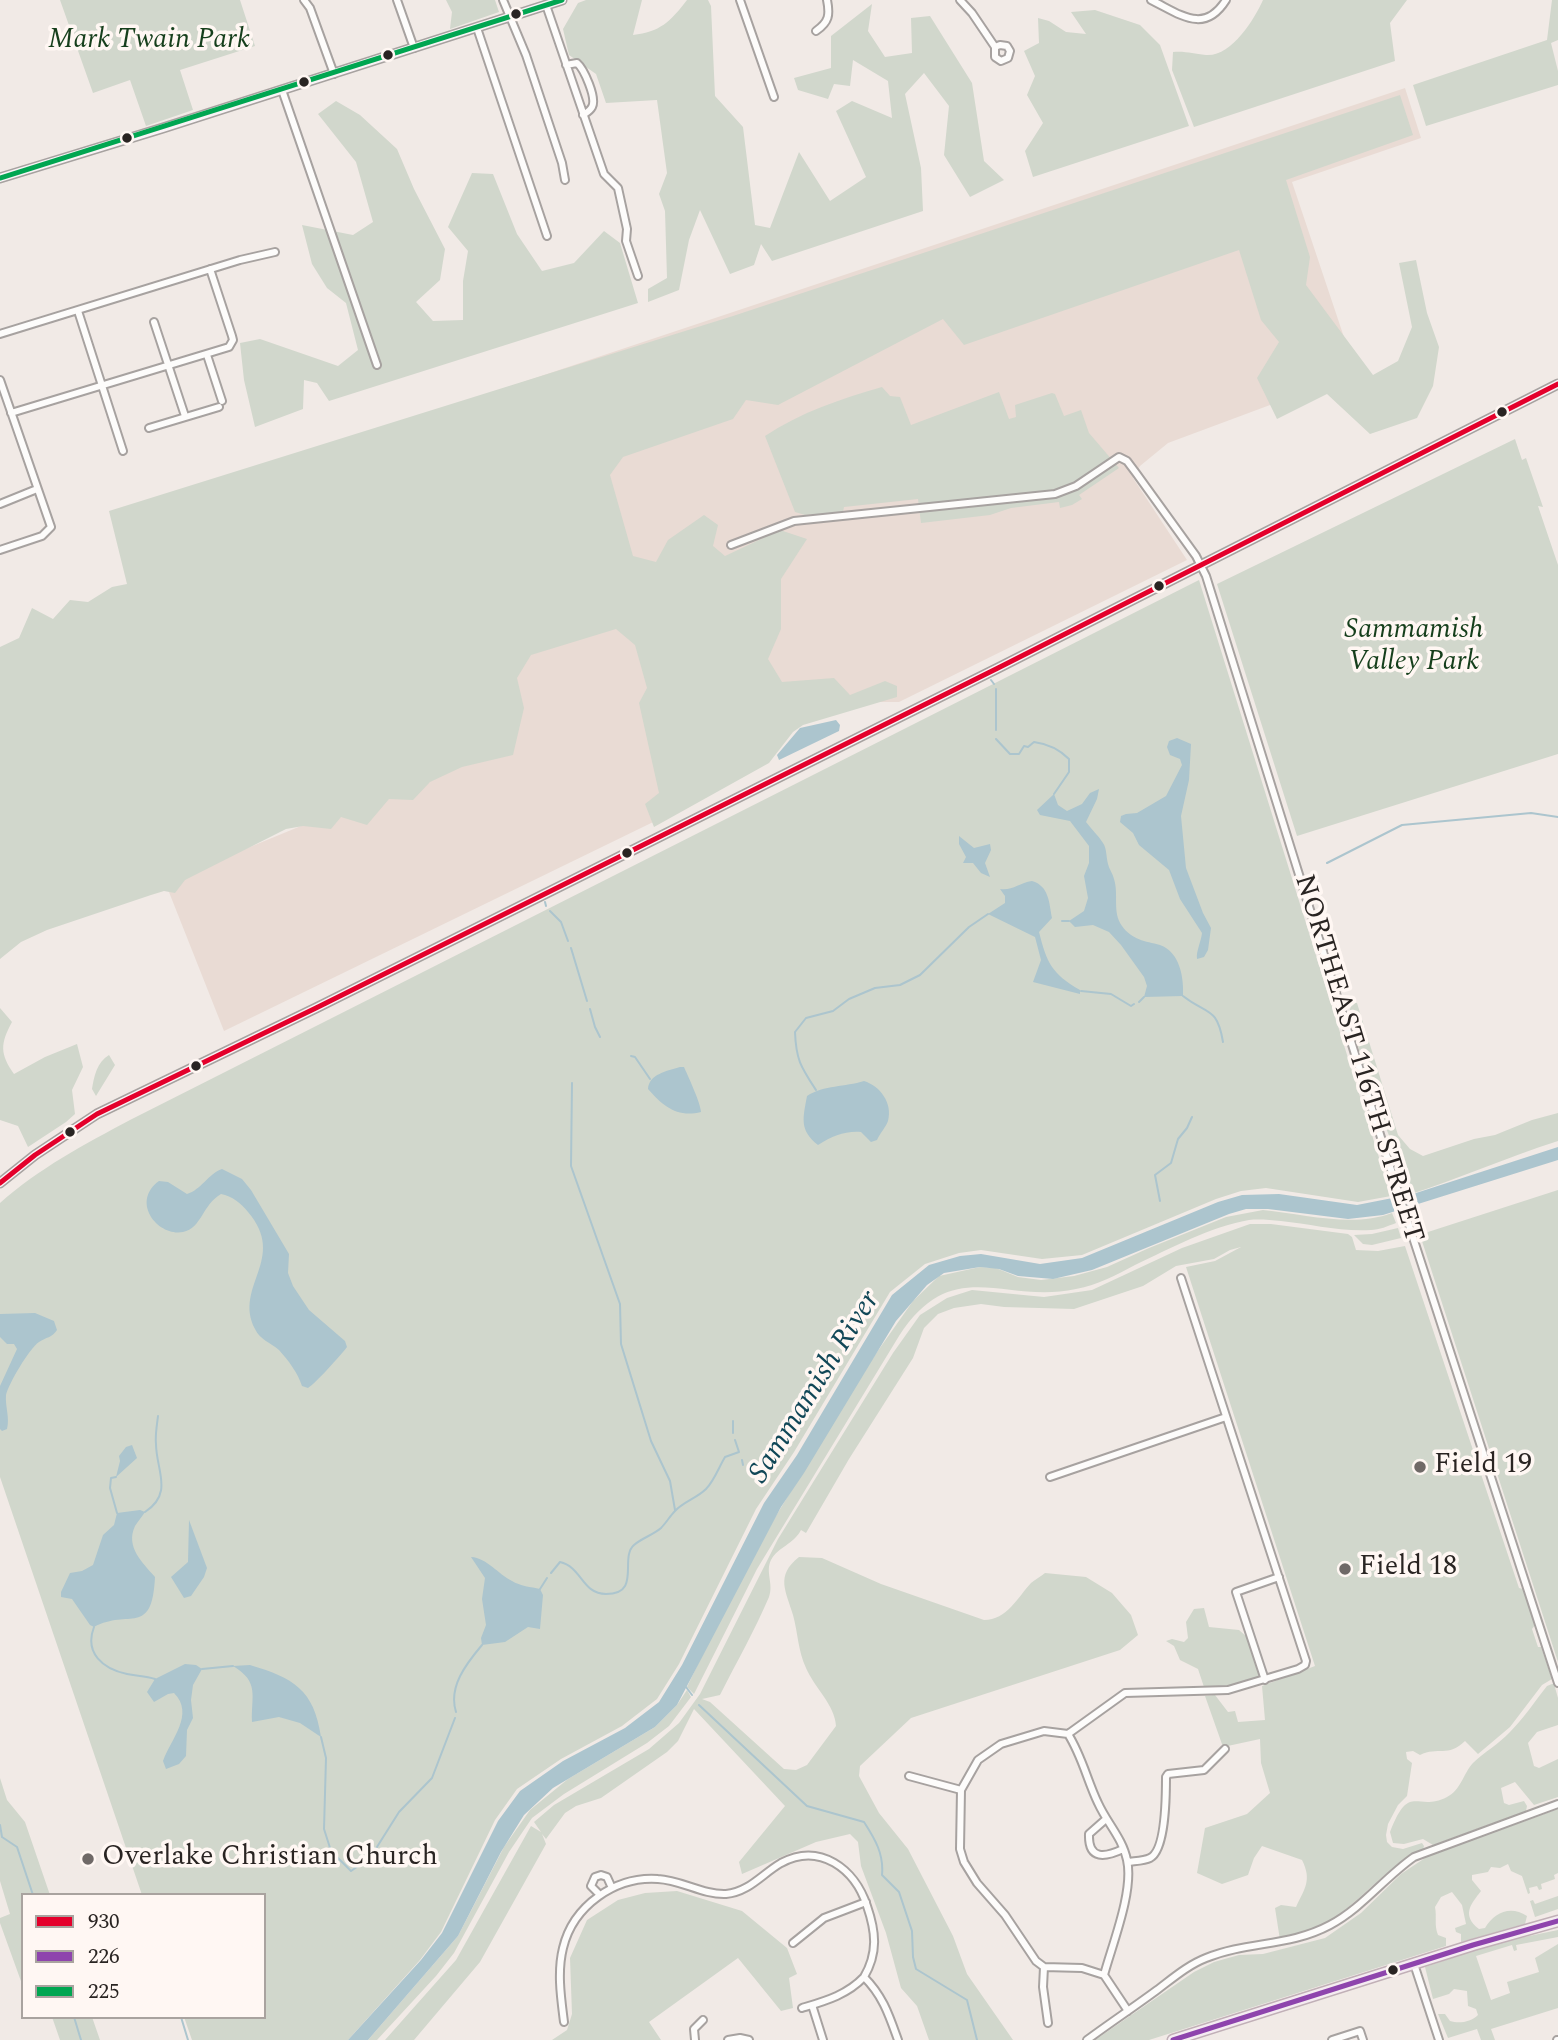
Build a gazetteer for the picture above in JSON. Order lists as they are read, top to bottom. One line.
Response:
{"streets":{"street":["NORTHEAST 116TH STREET"]},"water":["Sammamish River"],"parks":["Mark Twain Park","Sammamish Valley Park"],"places":["Field 19","Field 18","Overlake Christian Church"],"lines":["transit line 225","transit line 930","transit line 226"],"legend":["930","226","225"]}
